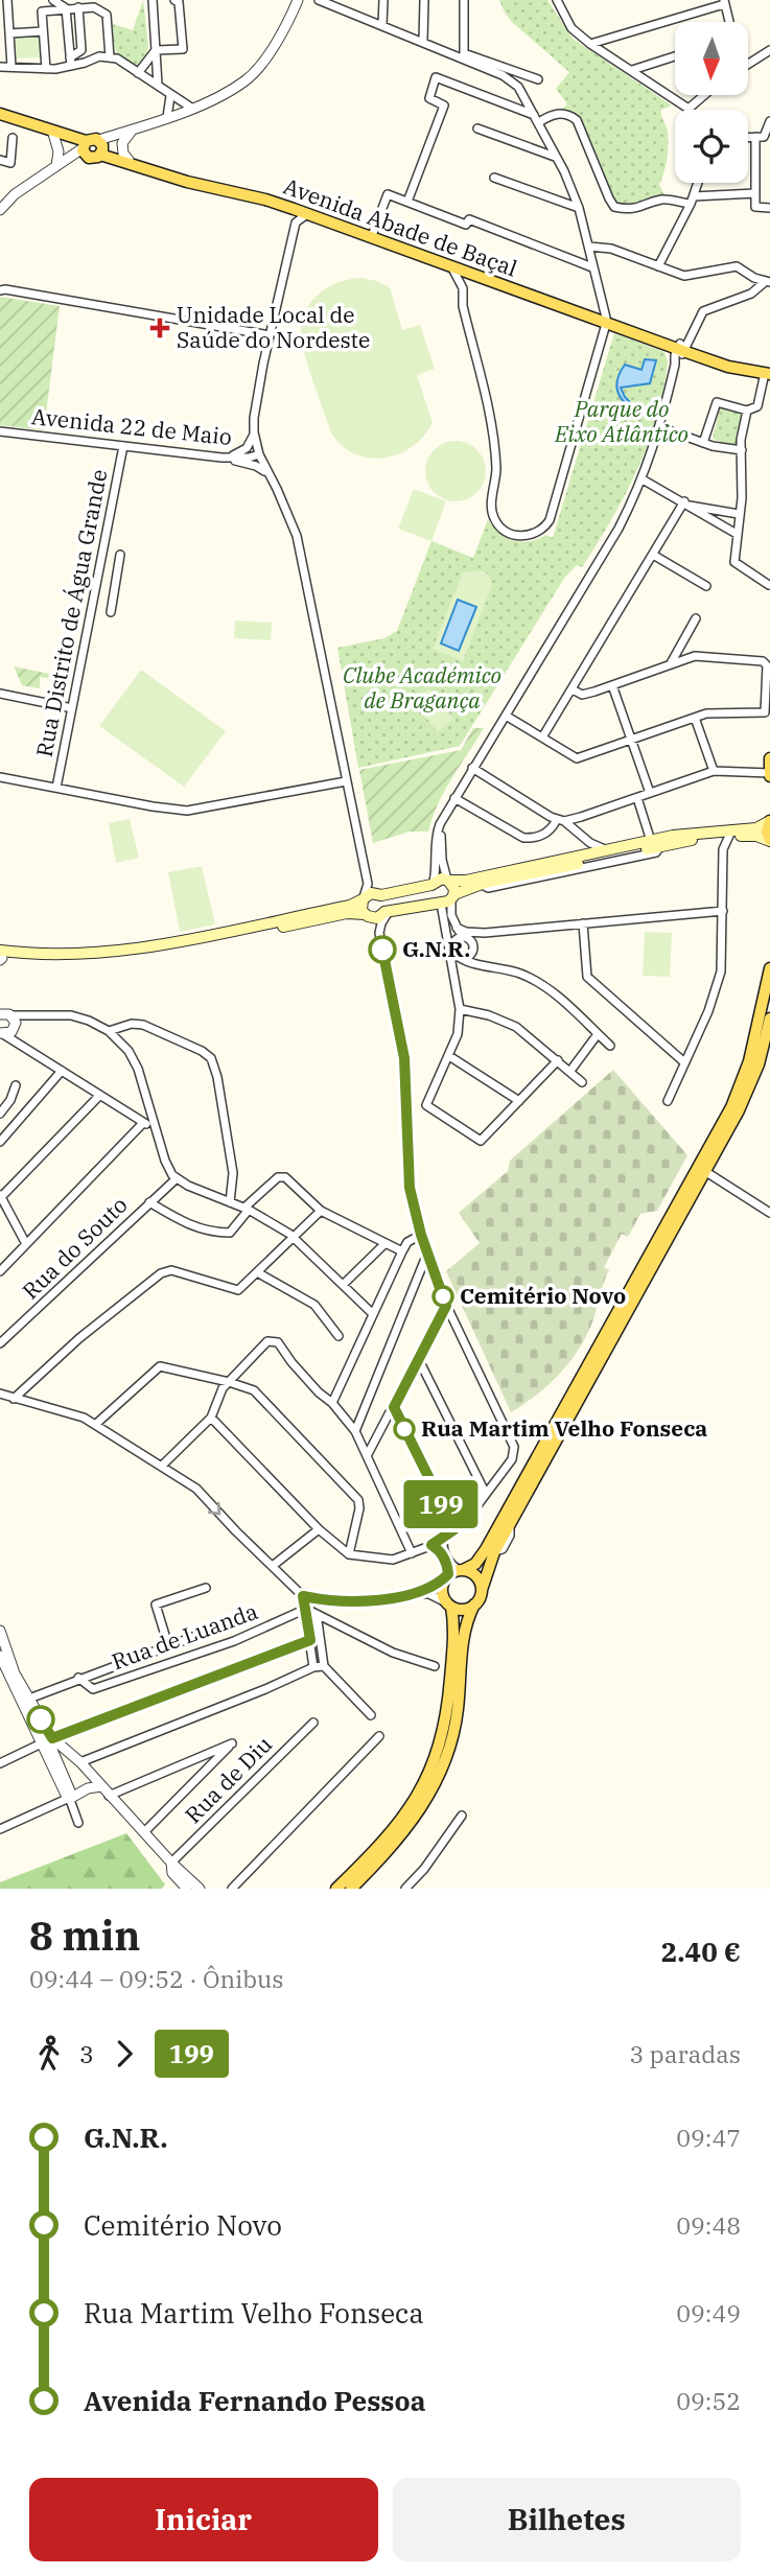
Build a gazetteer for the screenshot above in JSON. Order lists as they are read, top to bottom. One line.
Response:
{"streets":{"main road":["Avenida Abade de Baçal"],"street":["Avenida 22 de Maio","Rua Distrito de Água Grande","Rua do Souto","Rua de Luanda","Rua de Diu"]},"crossings":[["Avenida 22 de Maio","Rua Distrito de Água Grande"]],"parks":["Parque do Eixo Atlântico","Clube Académico de Bragança"],"places":{"health":["Unidade Local de Saúde do Nordeste"],"other":["G.N.R.","Cemitério Novo","Rua Martim Velho Fonseca"]},"lines":["bus line 199"],"north":"bottom","page":{"on_map":"199","heading":["8 min","09:44 – 09:52 · Ônibus","2.40 €"],"legs":["3","199","3 paradas"],"list":[{"name":"G.N.R.","value":"09:47"},{"name":"Cemitério Novo","value":"09:48"},{"name":"Rua Martim Velho Fonseca","value":"09:49"},{"name":"Avenida Fernando Pessoa","value":"09:52"}],"buttons":["Iniciar","Bilhetes"]}}
